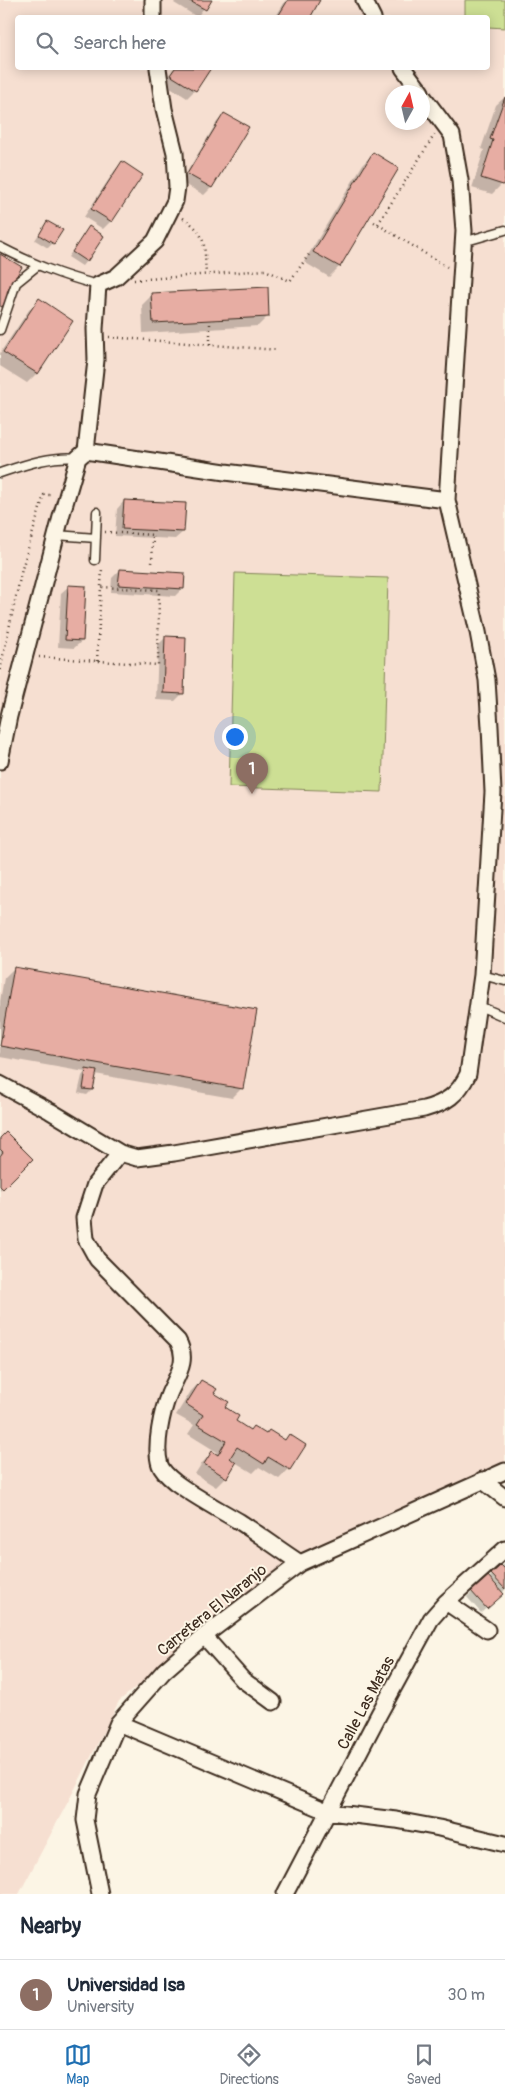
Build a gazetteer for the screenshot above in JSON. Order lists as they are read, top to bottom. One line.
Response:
{"streets":{"street":["Carretera El Naranjo","Calle Las Matas"]},"north":"top","page":{"search":"Search here","pins":"1","heading":"Nearby","list":[{"mark":"1","name":"Universidad Isa","note":"University","value":"30 m"}],"nav":["Map","Directions","Saved"]}}
